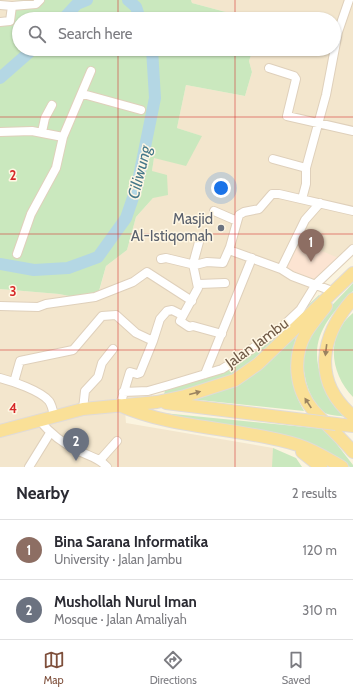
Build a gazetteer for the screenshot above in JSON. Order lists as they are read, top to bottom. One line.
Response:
{"streets":{"street":["Jalan Jambu"]},"water":["Ciliwung"],"places":["Masjid Al-Istiqomah"],"page":{"search":"Search here","pins":["1","2"],"heading":["Nearby","2 results"],"list":[{"mark":"1","name":"Bina Sarana Informatika","note":"University · Jalan Jambu","value":"120 m"},{"mark":"2","name":"Mushollah Nurul Iman","note":"Mosque · Jalan Amaliyah","value":"310 m"}],"nav":["Map","Directions","Saved"]},"grid":{"rows":["2","3","4"]}}
